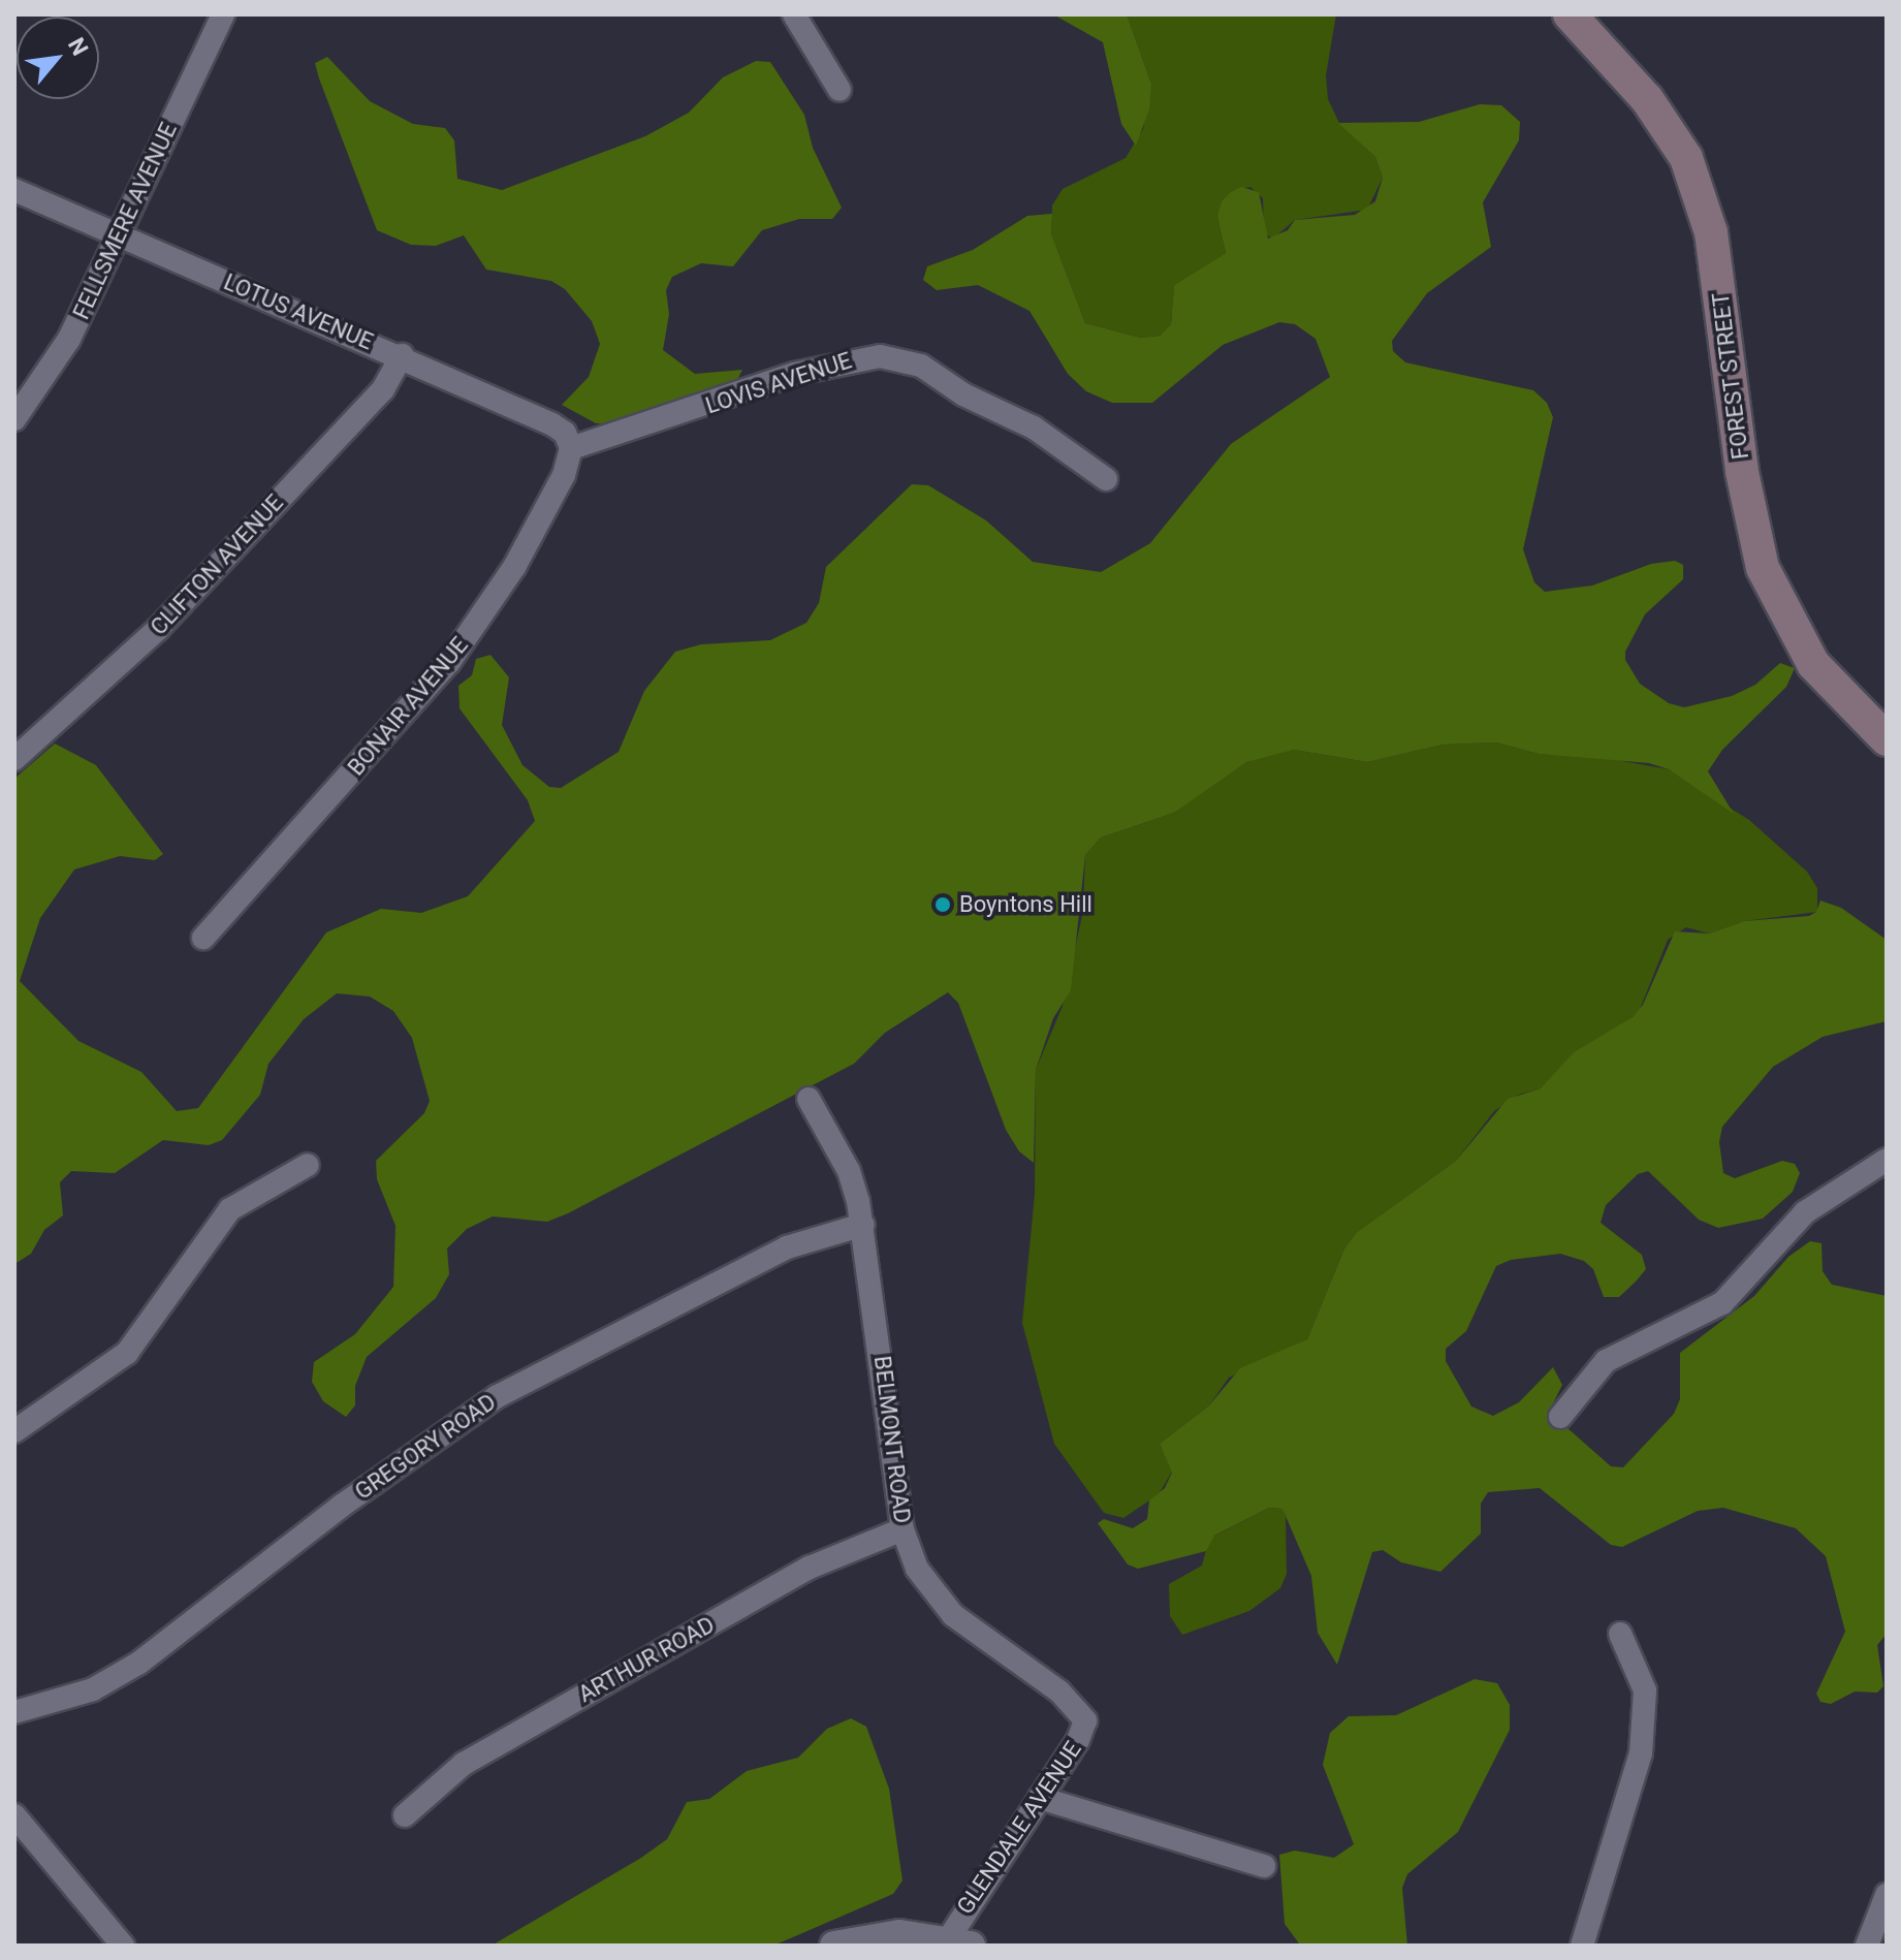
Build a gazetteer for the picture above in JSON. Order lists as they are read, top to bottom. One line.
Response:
{"streets":{"main road":["FOREST STREET"],"street":["FELLSMERE AVENUE","LOTUS AVENUE","LOVIS AVENUE","CLIFTON AVENUE","BONAIR AVENUE","BELMONT ROAD","GREGORY ROAD","ARTHUR ROAD","GLENDALE AVENUE"]},"crossings":[["FELLSMERE AVENUE","LOTUS AVENUE"],["LOTUS AVENUE","LOVIS AVENUE"],["LOTUS AVENUE","CLIFTON AVENUE"],["LOTUS AVENUE","BONAIR AVENUE"],["LOVIS AVENUE","BONAIR AVENUE"],["BELMONT ROAD","GREGORY ROAD"],["BELMONT ROAD","ARTHUR ROAD"],["BELMONT ROAD","GLENDALE AVENUE"]],"places":["Boyntons Hill"],"north":"top right"}
